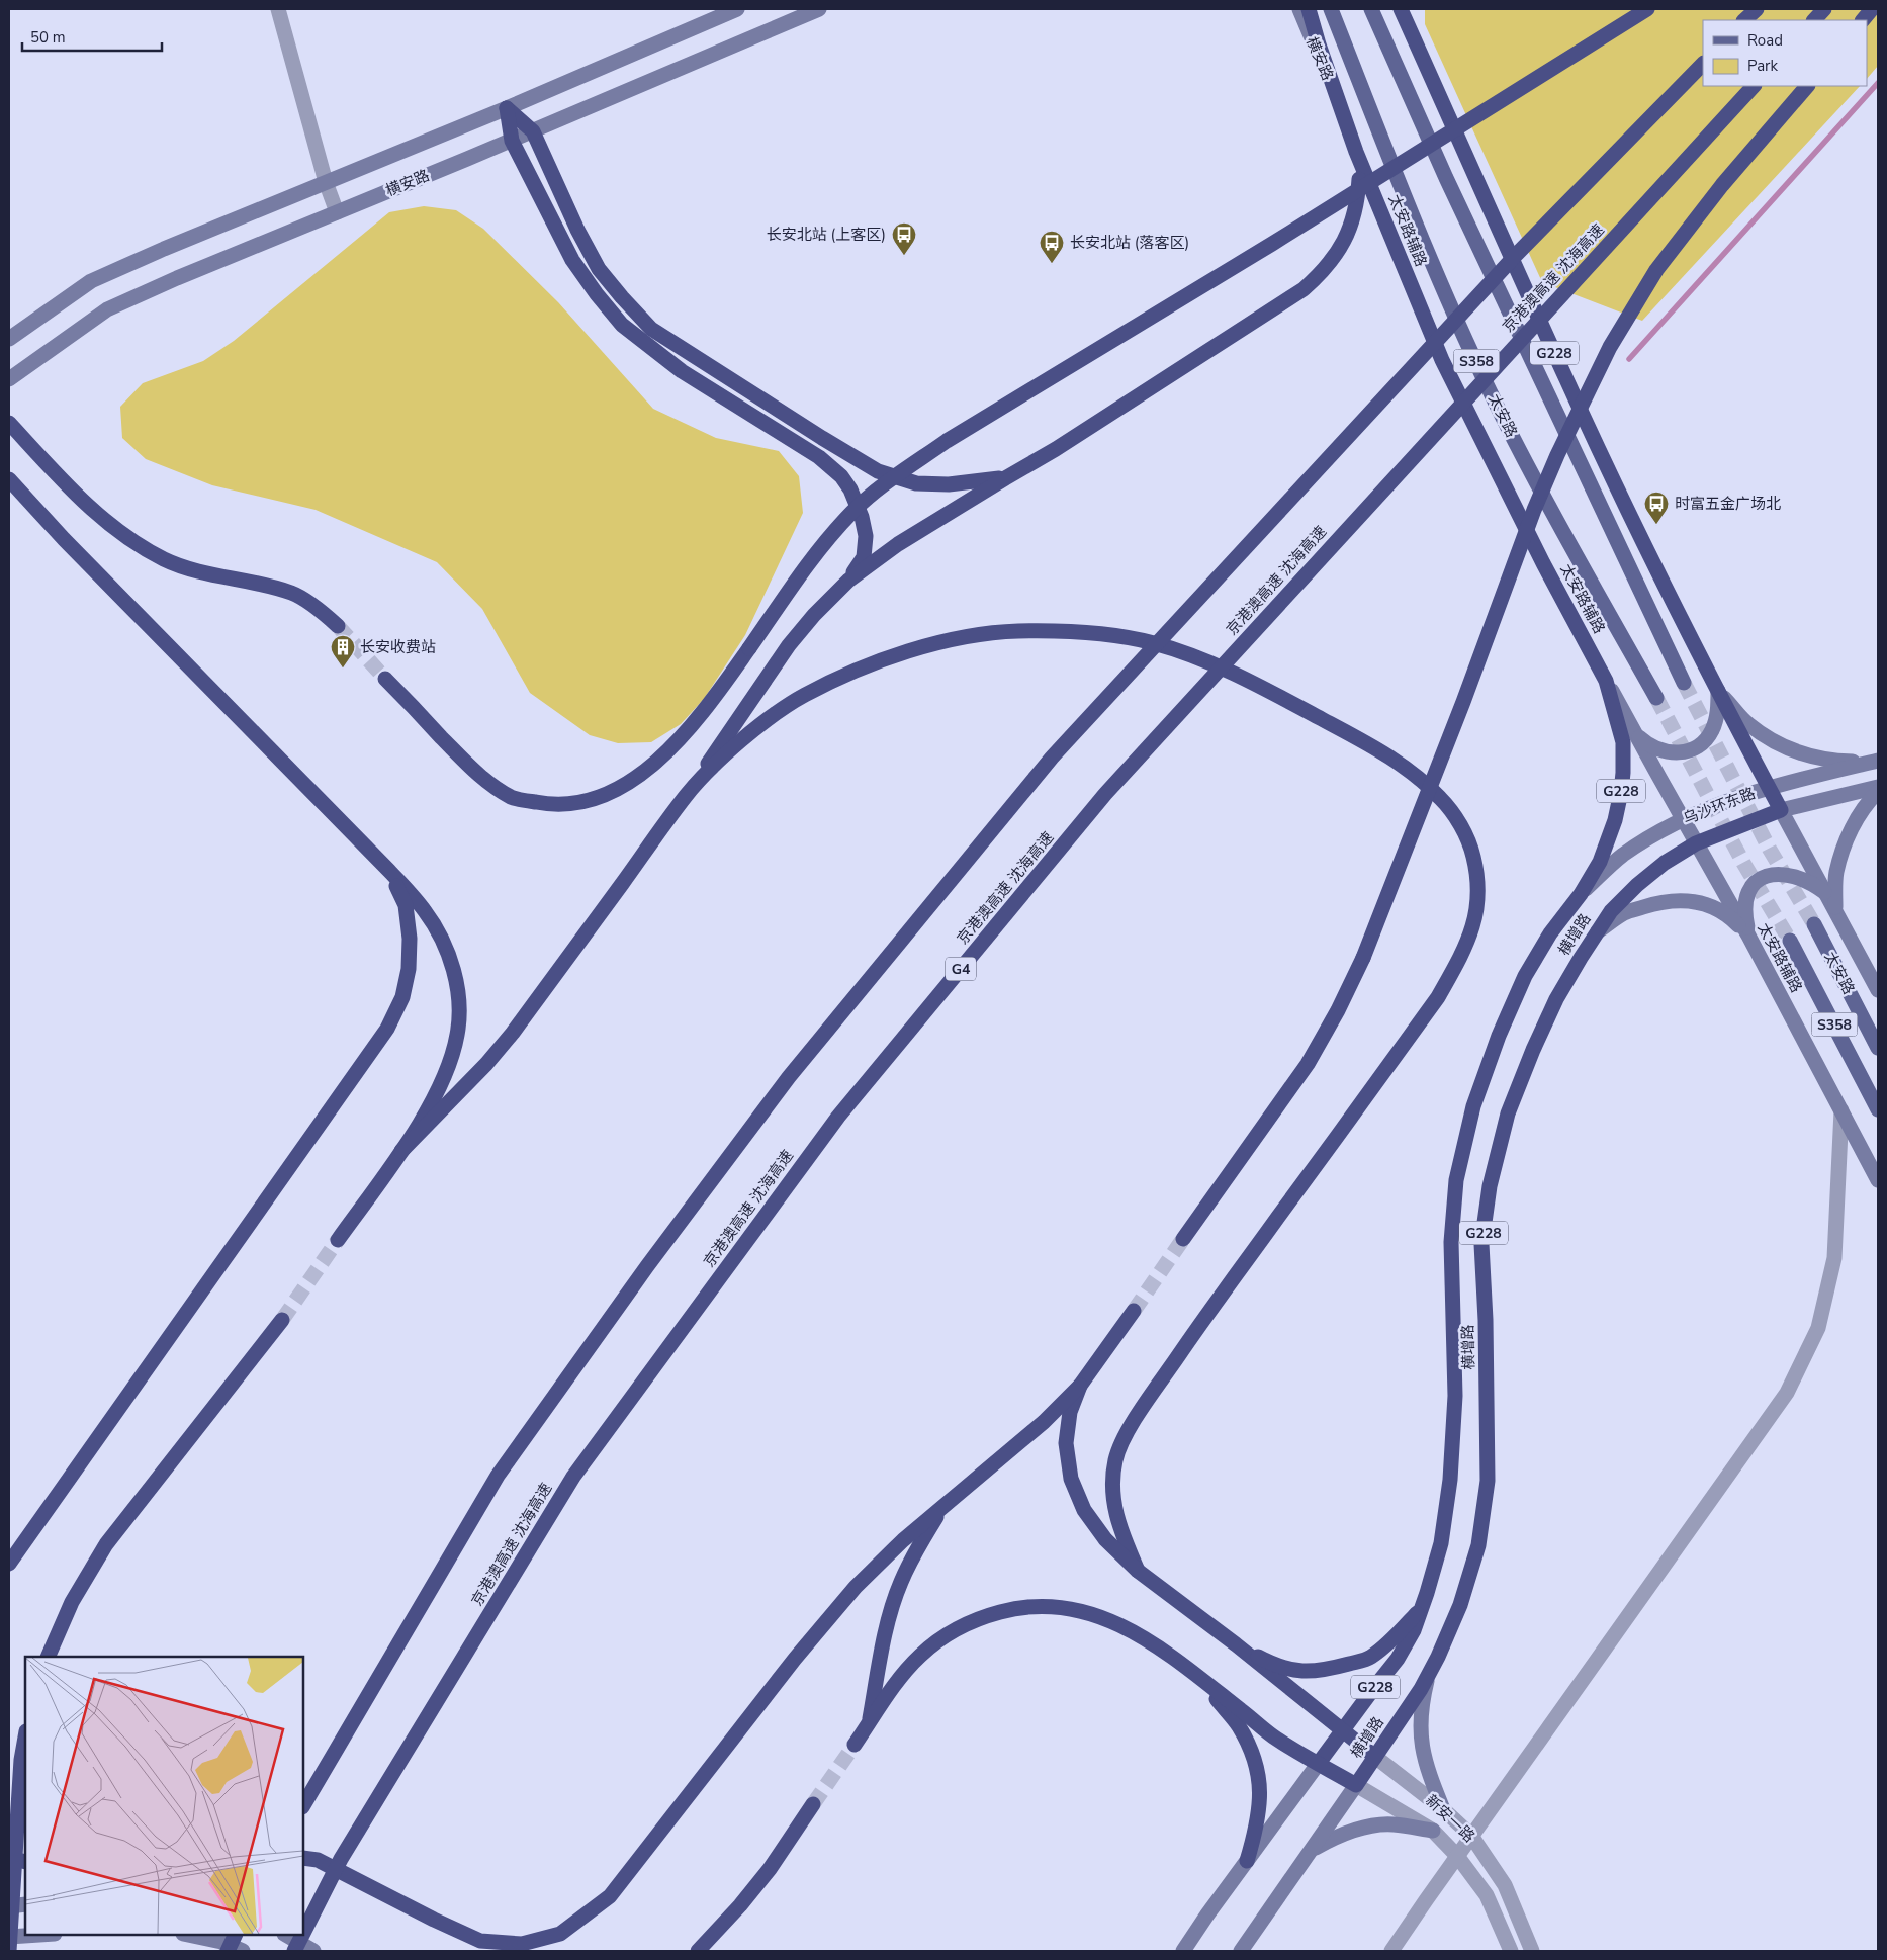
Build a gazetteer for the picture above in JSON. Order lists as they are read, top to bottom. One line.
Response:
{"streets":{"highway":["太安路辅路","京港澳高速 沈海高速","G228","横增路","G4"],"main road":["横安路","S358","太安路","乌沙环东路"],"street":["新安一路"]},"crossings":[["横安路","太安路辅路"],["太安路辅路","G228"],["太安路辅路","乌沙环东路"],["太安路辅路","横增路"],["G228","乌沙环东路"],["G228","横增路"],["乌沙环东路","横增路"],["横增路","新安一路"]],"places":{"bus stop":["长安北站 (上客区)","长安北站 (落客区)","时富五金广场北"],"building":["长安收费站"]},"legend":["Road","Park"],"scale_bar":"50 m"}
